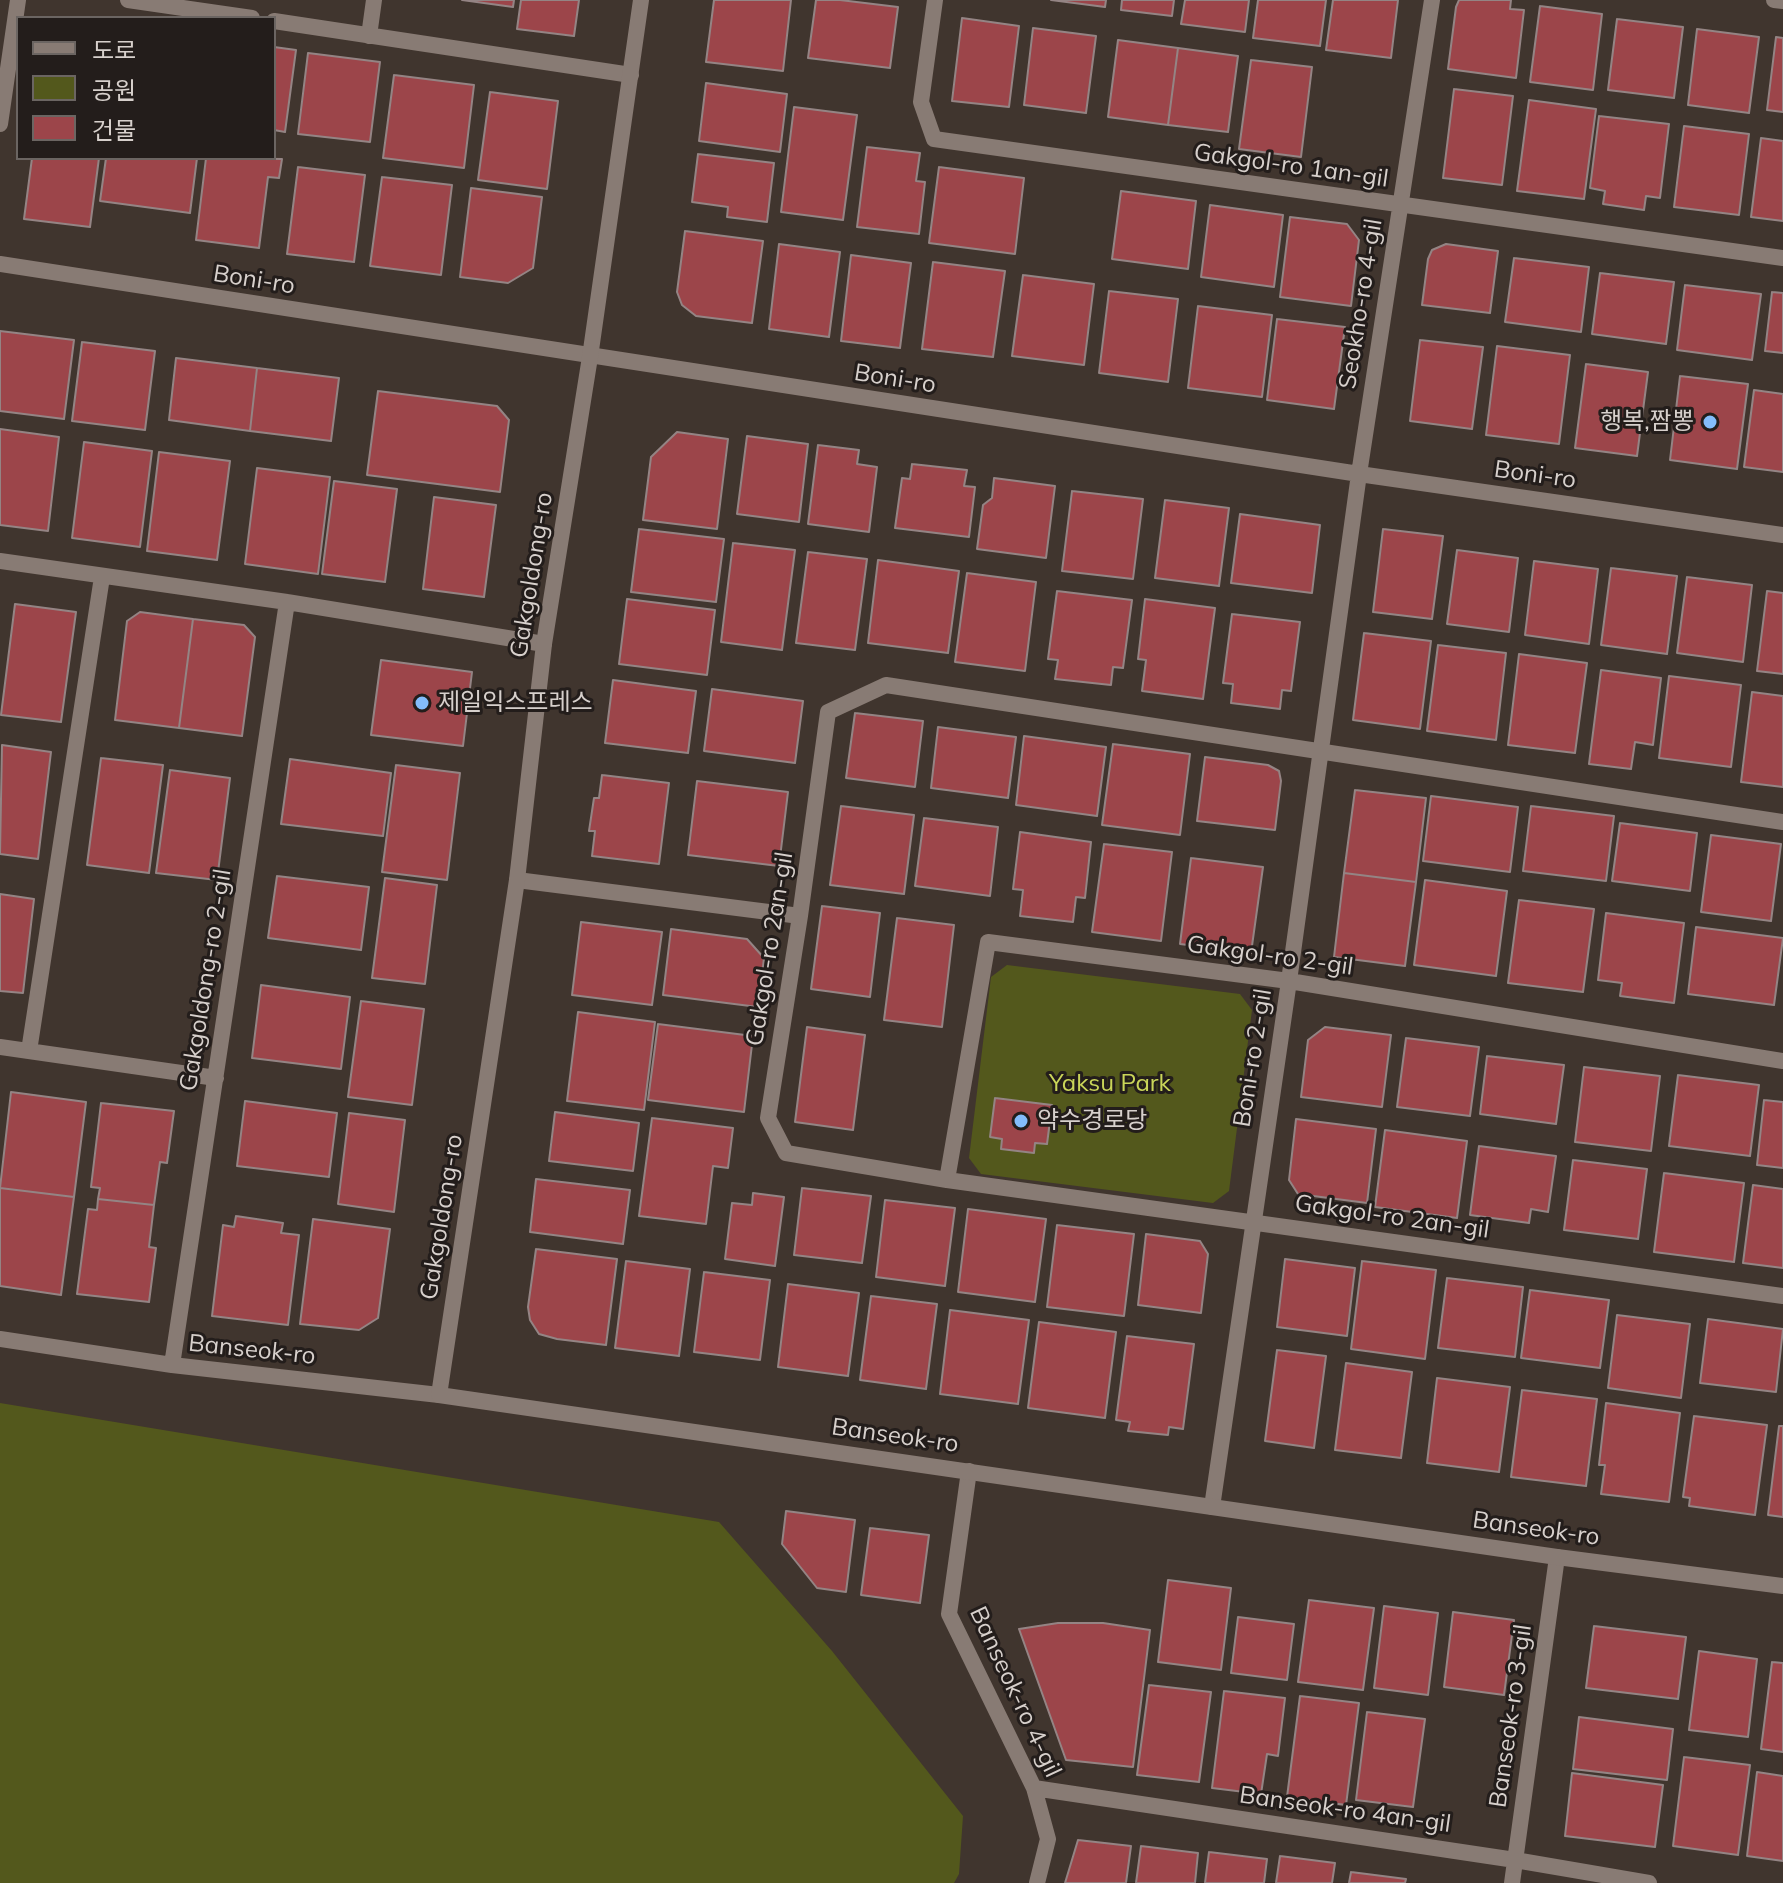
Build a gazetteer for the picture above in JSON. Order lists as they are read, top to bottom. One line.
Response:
{"streets":{"street":["Gakgol-ro 1an-gil","Boni-ro","Seokho-ro 4-gil","Gakgoldong-ro","Gakgol-ro 2an-gil","Gakgol-ro 2-gil","Gakgoldong-ro 2-gil","Boni-ro 2-gil","Banseok-ro","Banseok-ro 4-gil","Banseok-ro 3-gil","Banseok-ro 4an-gil"]},"crossings":[["Gakgol-ro 1an-gil","Seokho-ro 4-gil"],["Boni-ro","Seokho-ro 4-gil"],["Boni-ro","Gakgoldong-ro"],["Boni-ro","Boni-ro 2-gil"],["Seokho-ro 4-gil","Boni-ro 2-gil"],["Gakgoldong-ro","Banseok-ro"],["Gakgol-ro 2an-gil","Gakgol-ro 2-gil"],["Gakgol-ro 2an-gil","Boni-ro 2-gil"],["Gakgol-ro 2-gil","Boni-ro 2-gil"],["Gakgoldong-ro 2-gil","Banseok-ro"],["Boni-ro 2-gil","Banseok-ro"],["Banseok-ro","Banseok-ro 4-gil"],["Banseok-ro","Banseok-ro 3-gil"],["Banseok-ro 4-gil","Banseok-ro 4an-gil"],["Banseok-ro 3-gil","Banseok-ro 4an-gil"]],"parks":["Yaksu Park"],"places":["행복,짬뽕","제일익스프레스","약수경로당"],"legend":["도로","공원","건물"]}
